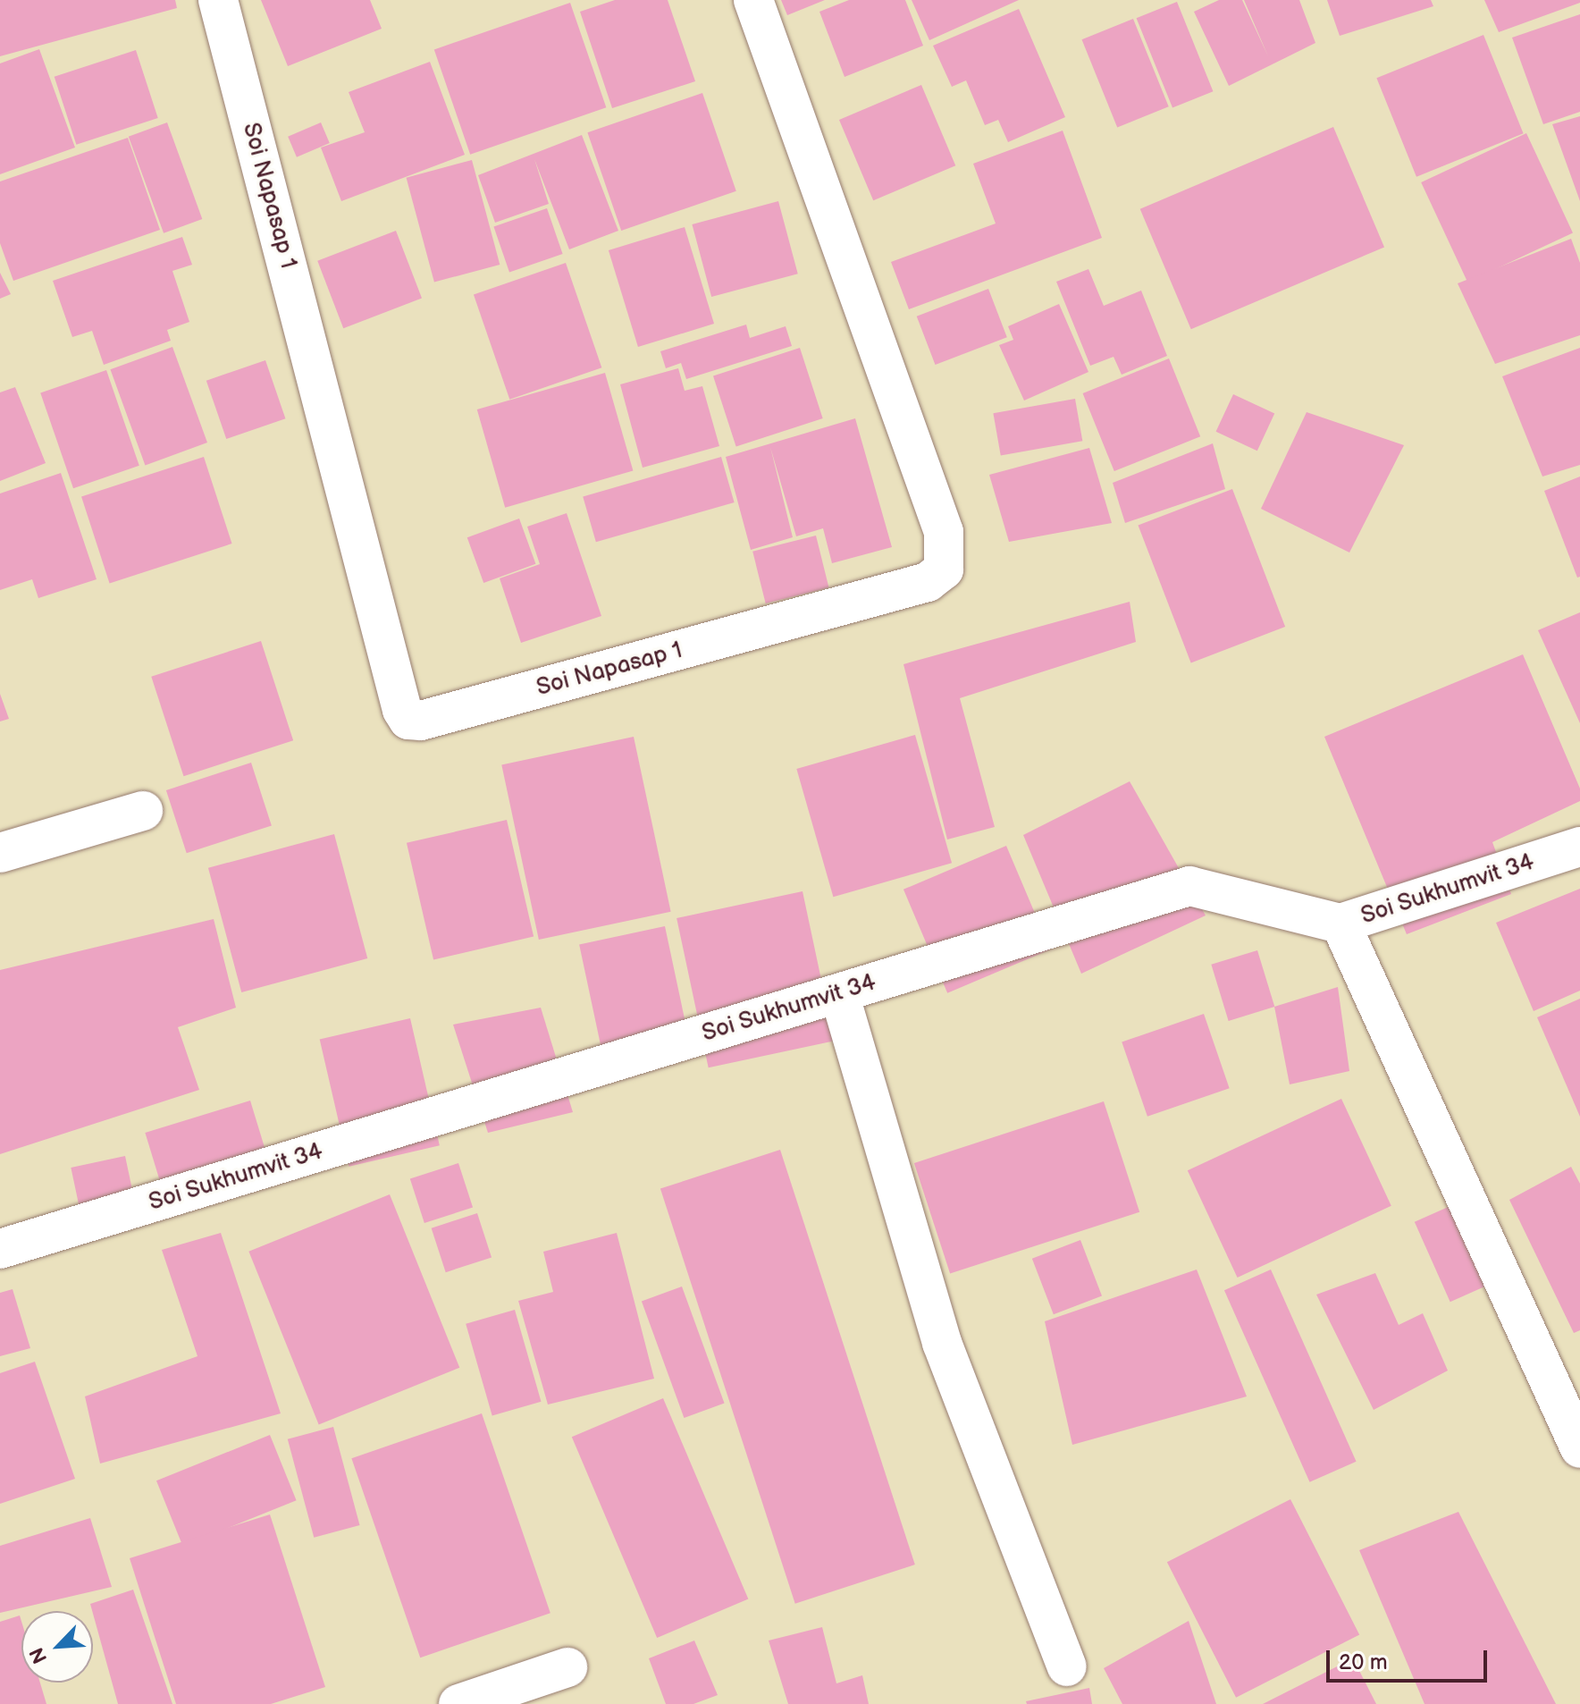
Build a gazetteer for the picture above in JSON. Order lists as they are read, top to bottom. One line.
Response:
{"streets":{"street":["Soi Napasap 1","Soi Sukhumvit 34"]},"scale_bar":"20 m","north":"bottom left"}
